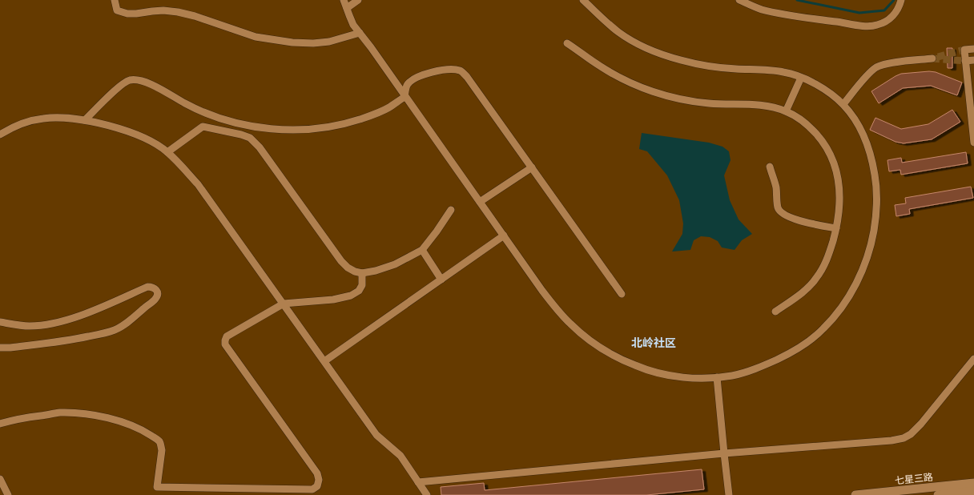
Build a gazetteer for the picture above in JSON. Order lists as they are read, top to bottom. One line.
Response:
{"streets":{"street":["七星三路"]},"districts":["北岭社区"]}
